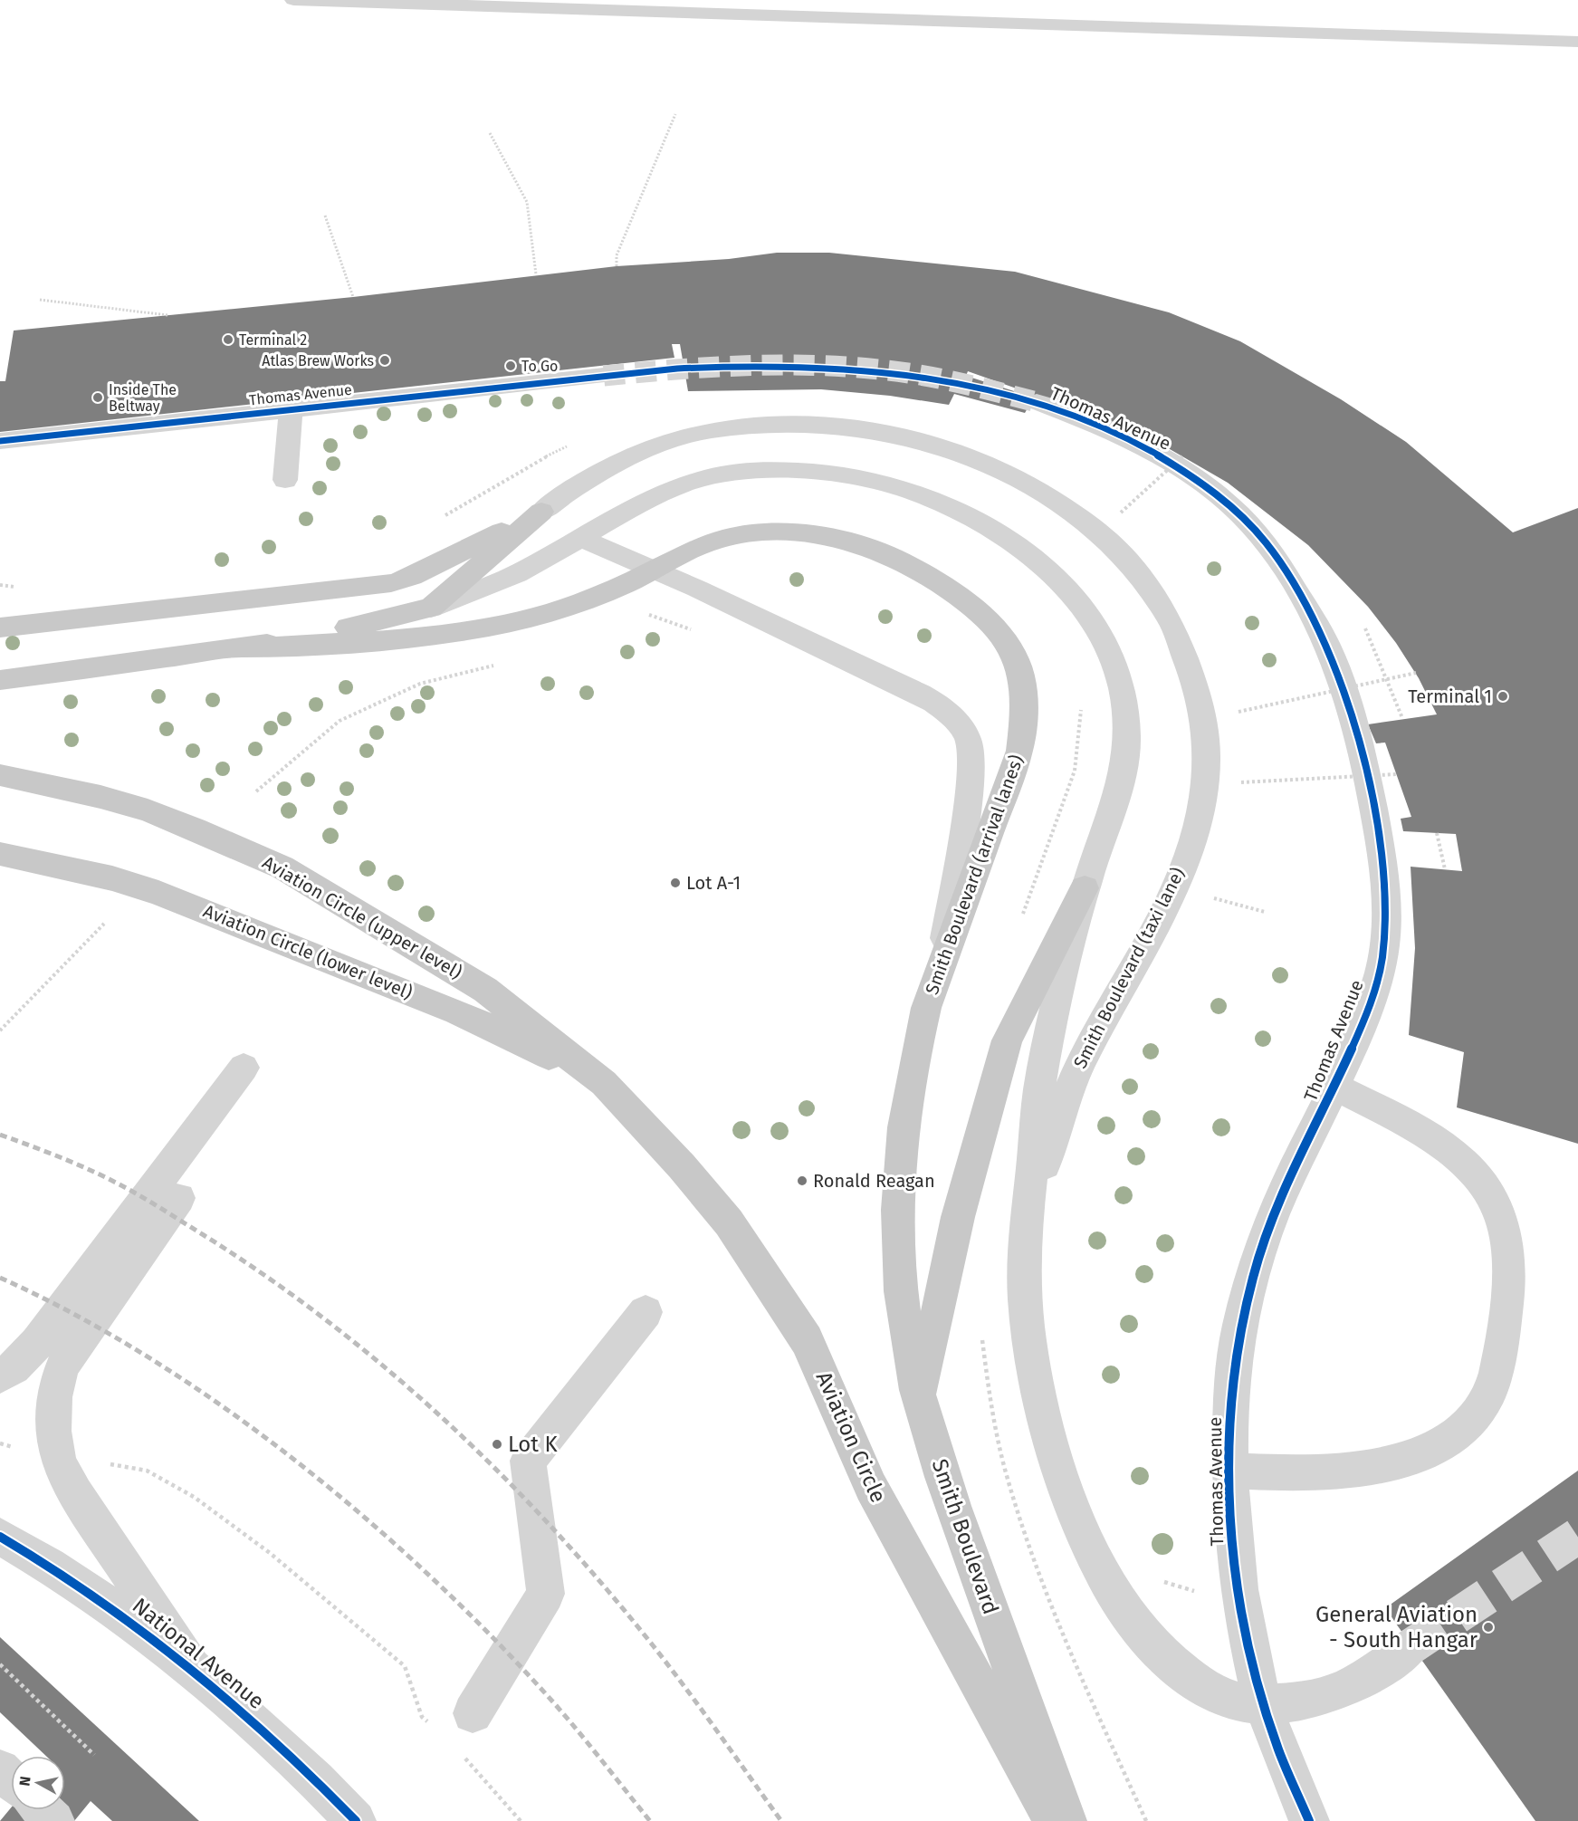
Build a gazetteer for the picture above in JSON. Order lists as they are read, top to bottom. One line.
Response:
{"streets":{"main road":["Smith Boulevard (arrival lanes)","Aviation Circle (upper level)","Aviation Circle (lower level)","Aviation Circle","Smith Boulevard"],"street":["Thomas Avenue","Smith Boulevard (taxi lane)","National Avenue"]},"crossings":[["Smith Boulevard (arrival lanes)","Smith Boulevard"],["Aviation Circle (upper level)","Aviation Circle (lower level)"],["Aviation Circle (upper level)","Aviation Circle"],["Aviation Circle (lower level)","Aviation Circle"]],"places":["Terminal 2","Atlas Brew Works","To Go","Inside The Beltway","Terminal 1","Lot A-1","Ronald Reagan","Lot K","General Aviation - South Hangar"],"north":"left"}
